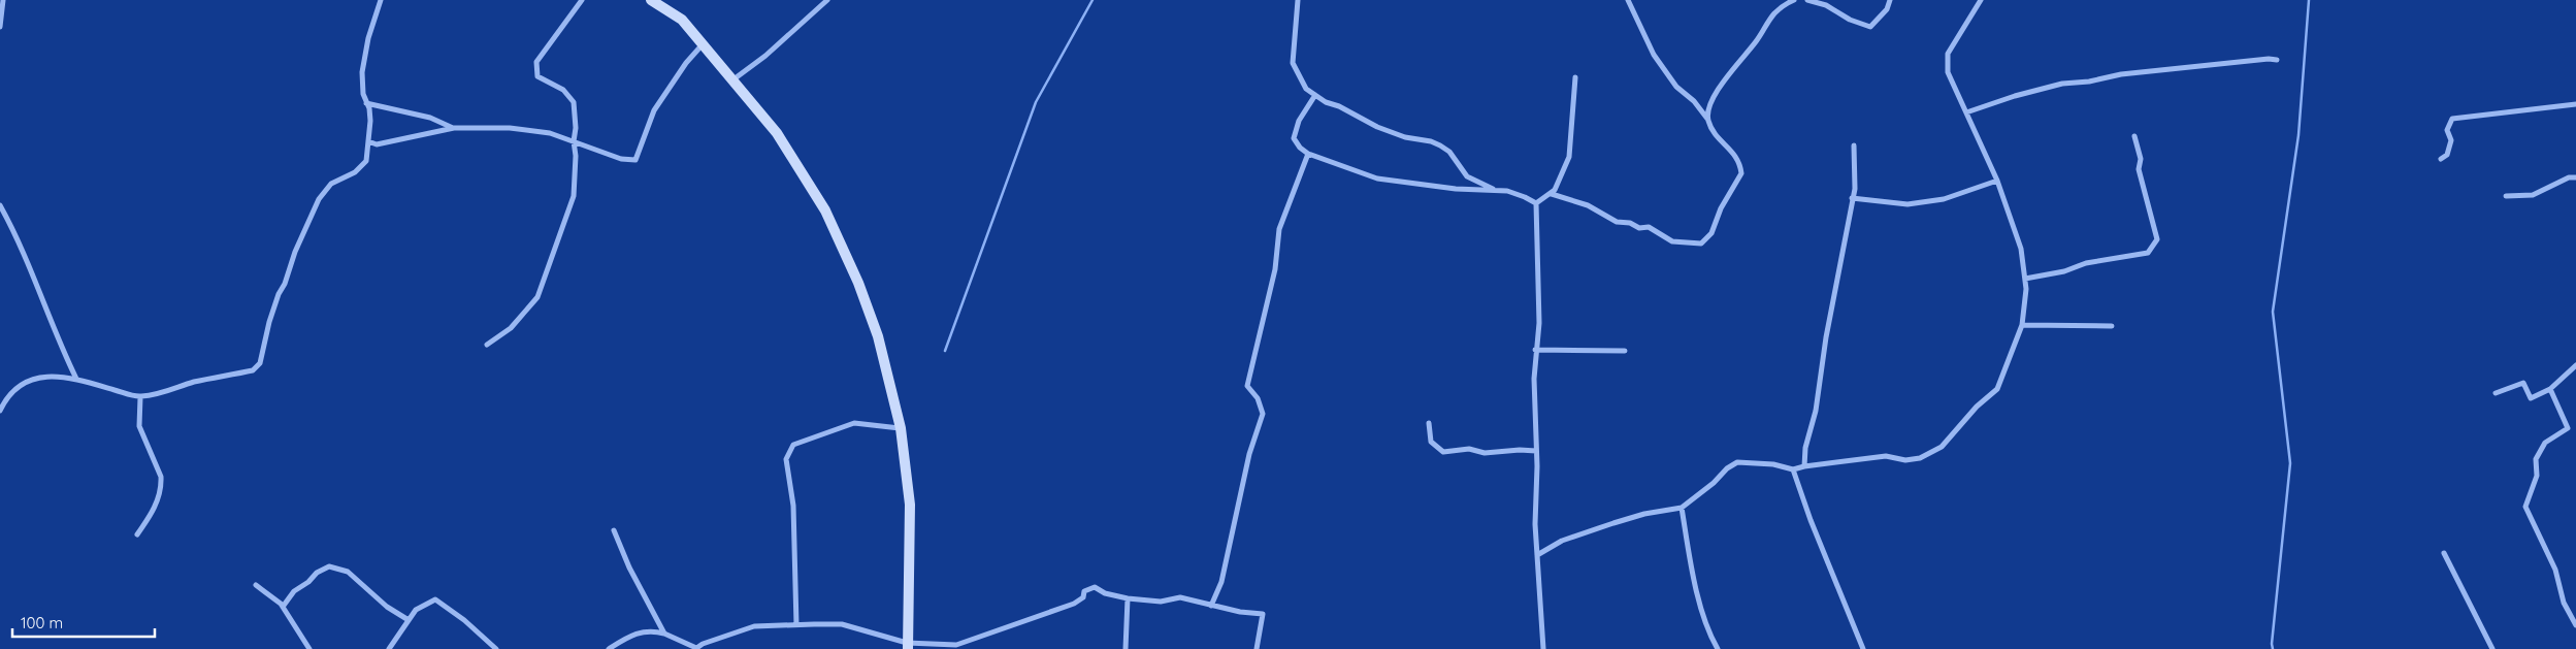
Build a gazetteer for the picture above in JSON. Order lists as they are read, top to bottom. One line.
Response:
{"scale_bar":"100 m"}
